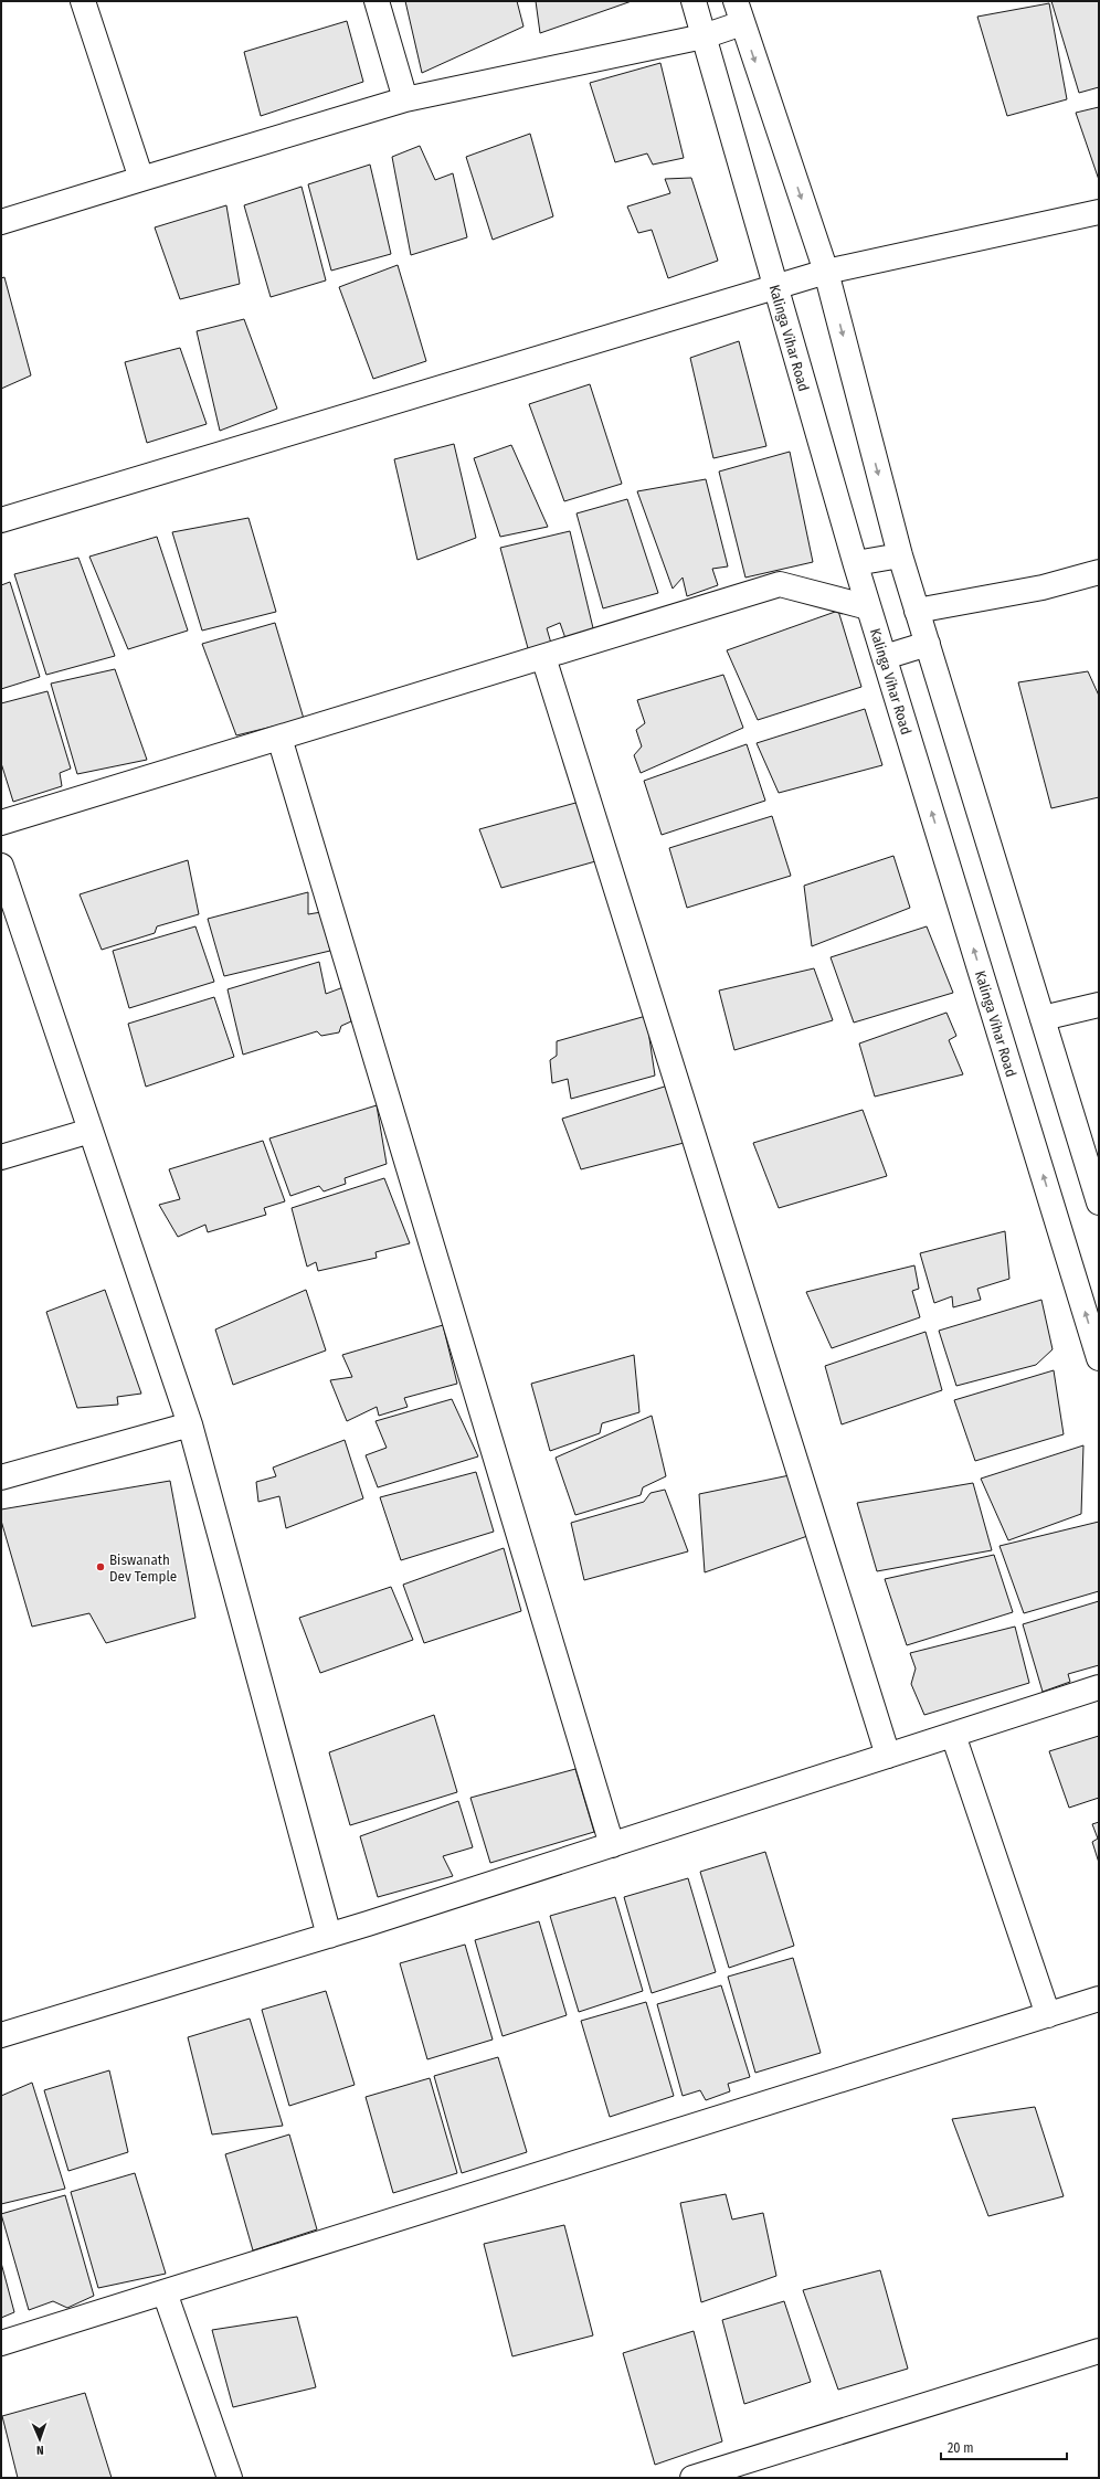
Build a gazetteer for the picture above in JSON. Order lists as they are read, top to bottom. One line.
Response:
{"streets":{"street":["Kalinga Vihar Road"]},"places":["Biswanath Dev Temple"],"scale_bar":"20 m","north":"bottom"}
